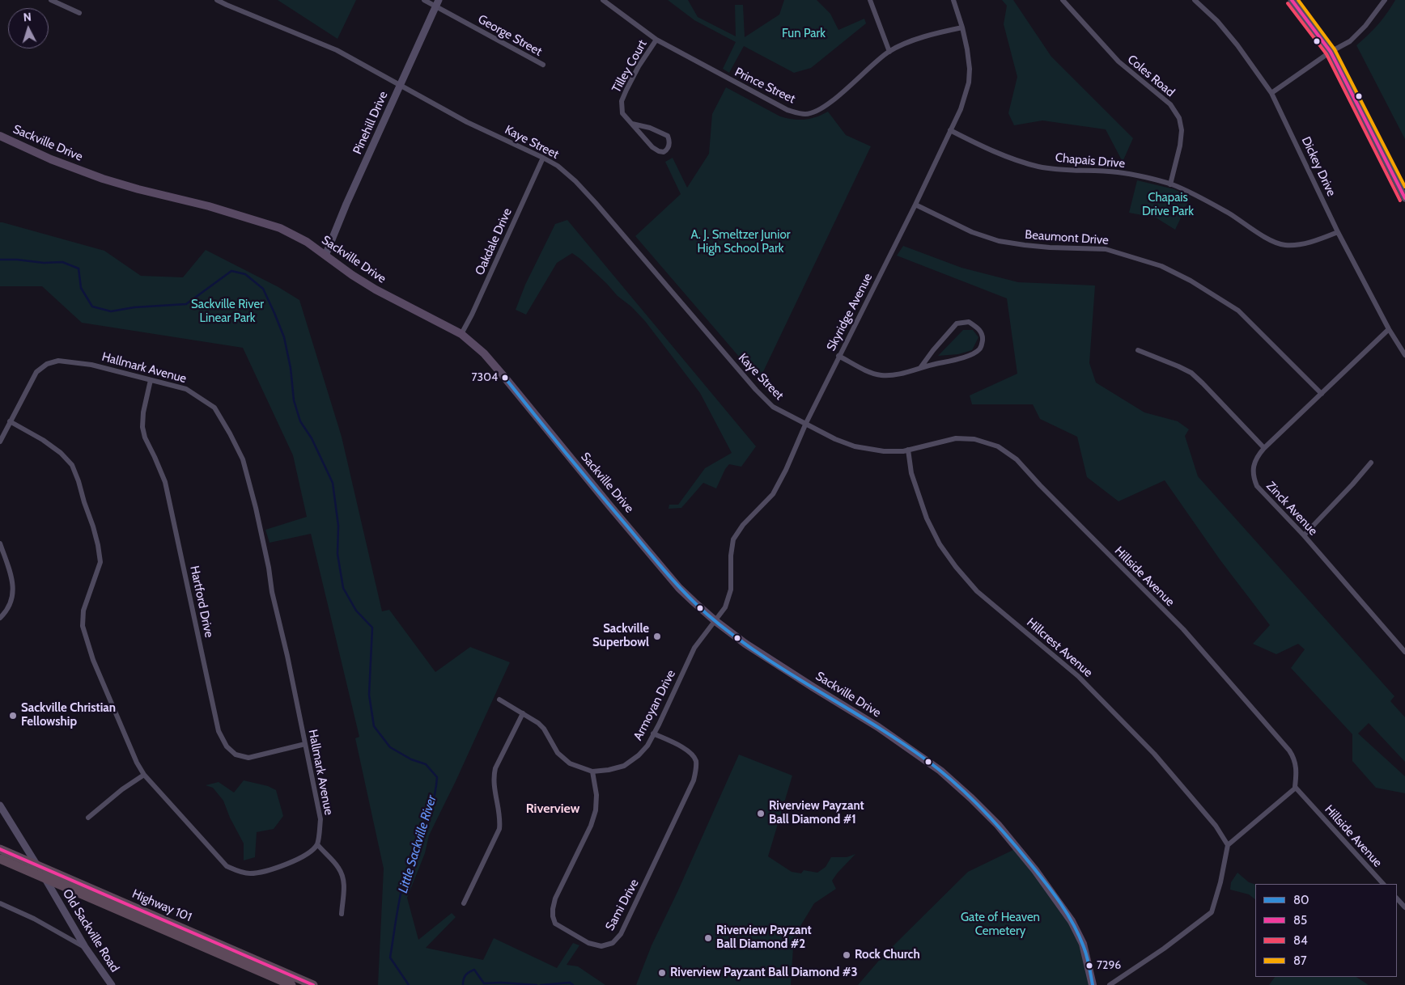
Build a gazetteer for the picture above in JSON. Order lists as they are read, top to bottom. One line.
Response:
{"streets":{"highway":["Highway 101"],"main road":["Sackville Drive"],"street":["George Street","Tilley Court","Coles Road","Prince Street","Pinehill Drive","Kaye Street","Chapais Drive","Dickey Drive","Beaumont Drive","Oakdale Drive","Skyridge Avenue","Hallmark Avenue","Zinck Avenue","Hillside Avenue","Hartford Drive","Hillcrest Avenue","Armoyan Drive","Sami Drive","Old Sackville Road"]},"crossings":[["George Street","Pinehill Drive"],["Tilley Court","Prince Street"],["Coles Road","Chapais Drive"],["Prince Street","Skyridge Avenue"],["Pinehill Drive","Kaye Street"],["Pinehill Drive","Sackville Drive"],["Kaye Street","Oakdale Drive"],["Kaye Street","Skyridge Avenue"],["Kaye Street","Hillside Avenue"],["Sackville Drive","Oakdale Drive"],["Sackville Drive","Skyridge Avenue"],["Sackville Drive","Armoyan Drive"],["Chapais Drive","Dickey Drive"],["Chapais Drive","Skyridge Avenue"],["Dickey Drive","Zinck Avenue"],["Beaumont Drive","Skyridge Avenue"],["Beaumont Drive","Zinck Avenue"],["Skyridge Avenue","Hillside Avenue"],["Skyridge Avenue","Armoyan Drive"],["Hallmark Avenue","Hartford Drive"],["Hillside Avenue","Hillcrest Avenue"],["Armoyan Drive","Sami Drive"]],"districts":["Riverview"],"water":["Little Sackville River"],"parks":["Fun Park","Chapais Drive Park","A. J. Smeltzer Junior High School Park","Sackville River Linear Park","Gate of Heaven Cemetery"],"places":["7304","Sackville Superbowl","Sackville Christian Fellowship","Riverview Payzant Ball Diamond #1","Riverview Payzant Ball Diamond #2","Rock Church","7296","Riverview Payzant Ball Diamond #3"],"lines":["transit line 85","transit line 87","transit line 84","transit line 80"],"legend":["80","85","84","87"],"north":"top"}
